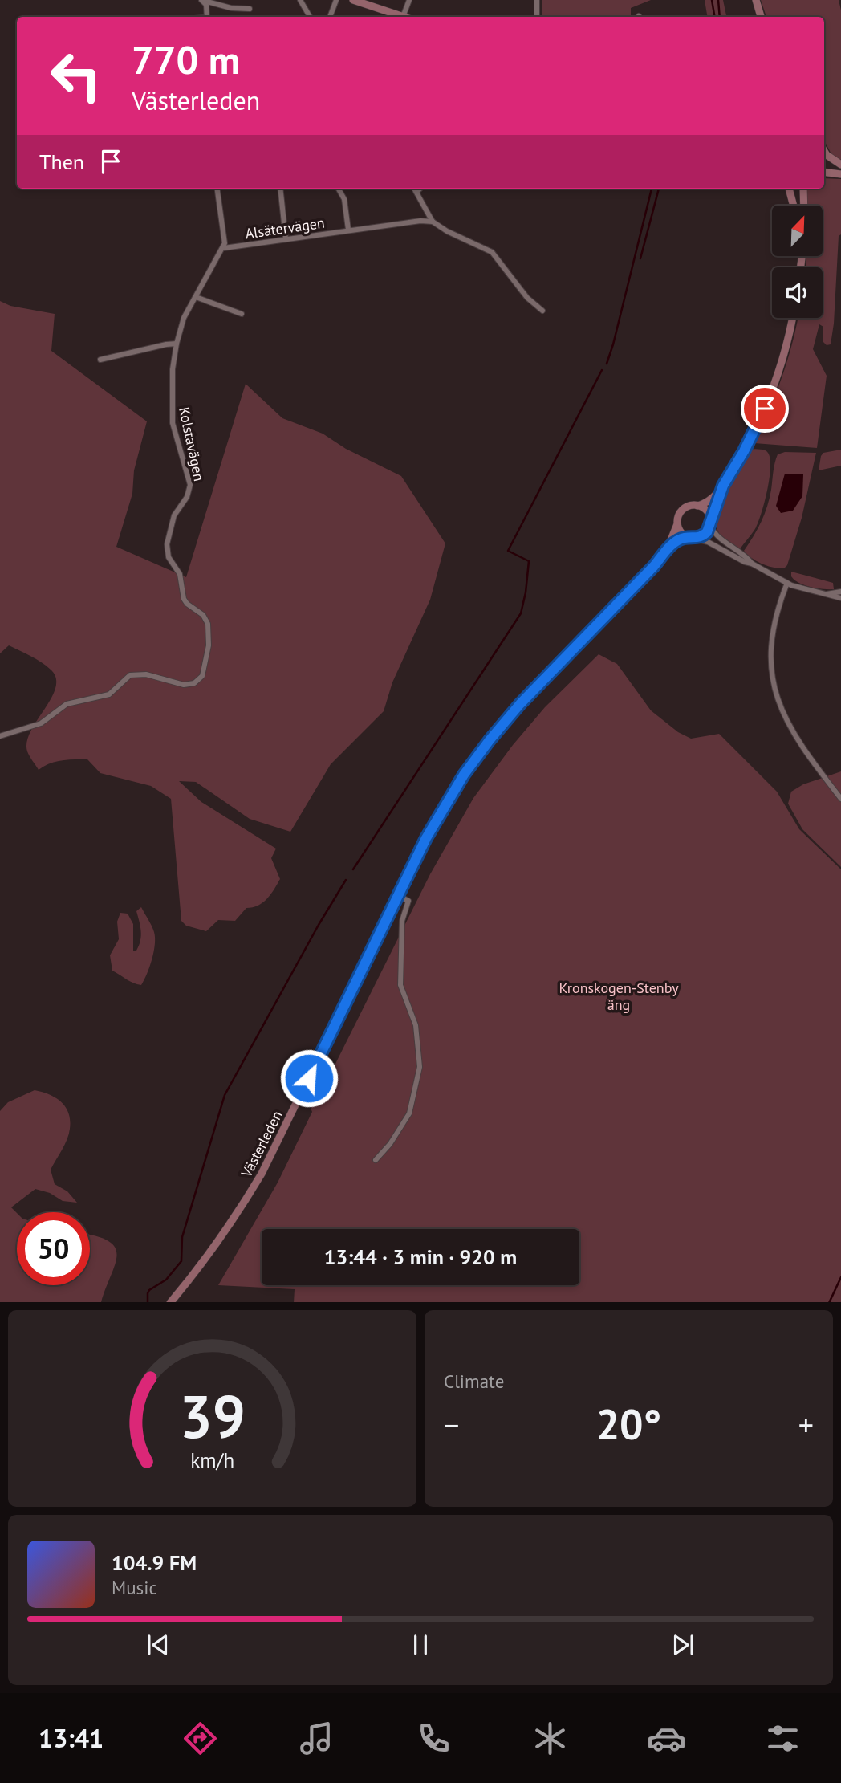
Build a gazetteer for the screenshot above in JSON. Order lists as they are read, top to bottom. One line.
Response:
{"streets":{"main road":["Västerleden"],"street":["Alsätervägen","Kolstavägen"]},"crossings":[["Alsätervägen","Kolstavägen"]],"parks":["Kronskogen-Stenby äng"],"north":"top right","page":{"turn":["770 m","Västerleden"],"then":"Then","limit":"50","trip":"13:44 · 3 min · 920 m","tile":"Climate","heat":["−","20°","+"],"song":["104.9 FM","Music"],"tabs":"13:41","gauge":["39","km/h"]}}
